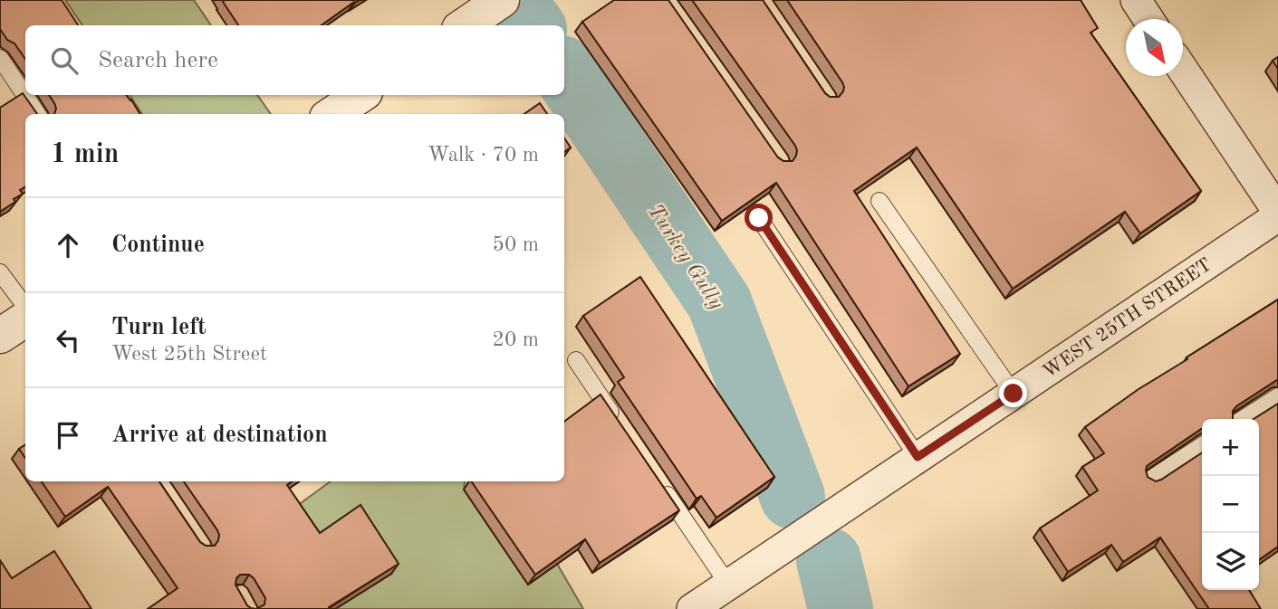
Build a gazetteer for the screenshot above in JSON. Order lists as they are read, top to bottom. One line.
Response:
{"streets":{"street":["WEST 25TH STREET"]},"water":["Turkey Gully"],"north":"bottom right","page":{"search":"Search here","heading":["1 min","Walk · 70 m"],"list":[["Continue","50 m"],["Turn left","West 25th Street","20 m"],"Arrive at destination"],"map_buttons":["+","−"]}}
